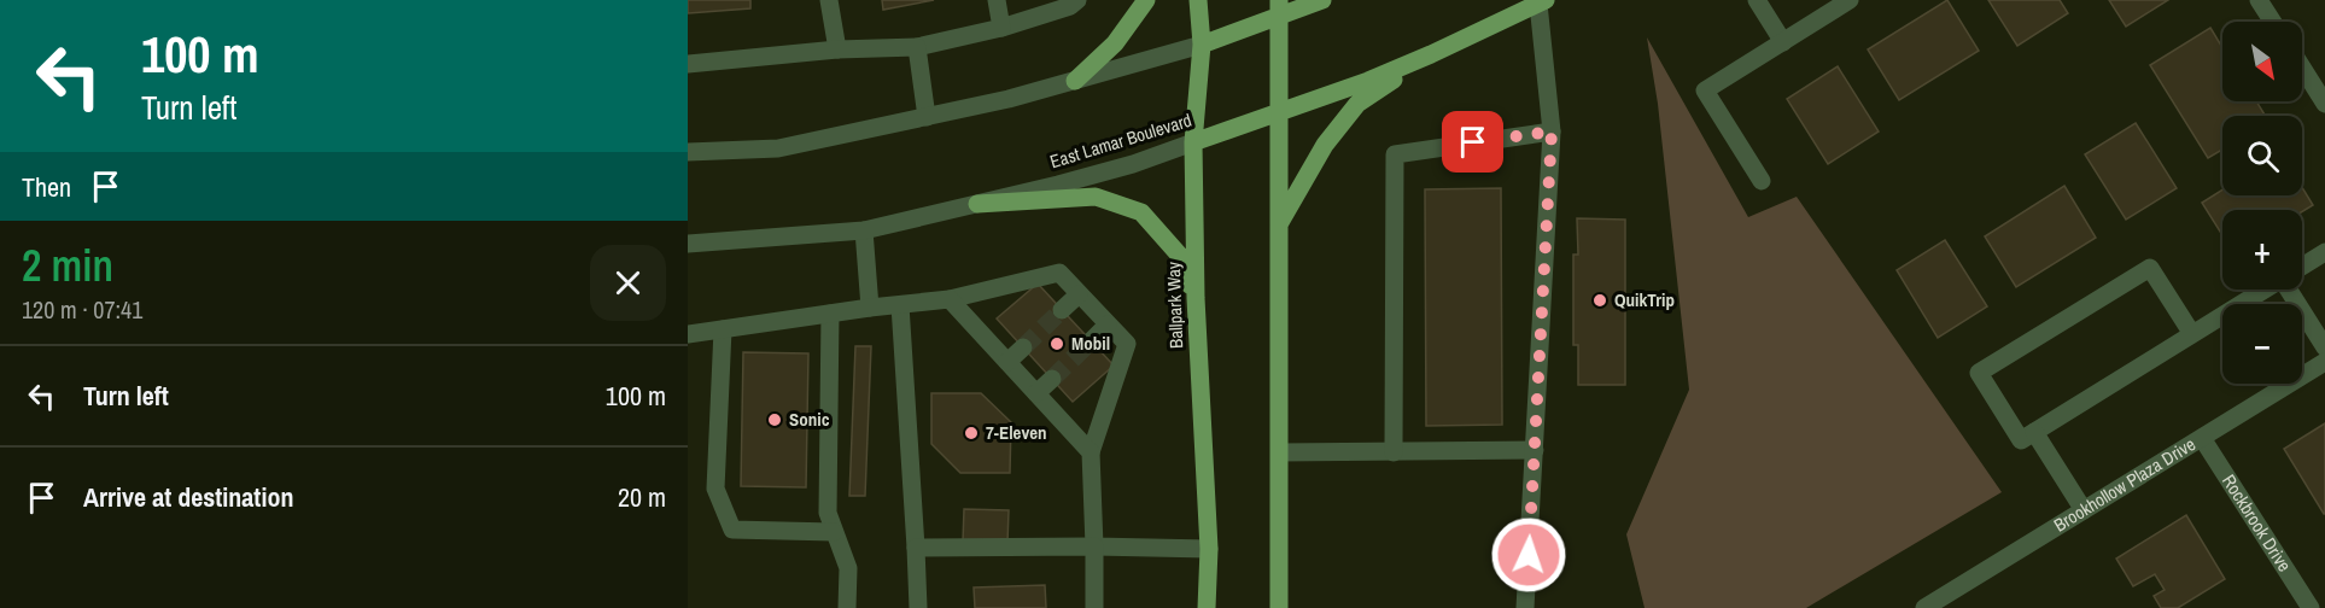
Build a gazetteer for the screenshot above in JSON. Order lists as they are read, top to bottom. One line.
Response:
{"streets":{"main road":["East Lamar Boulevard","Ballpark Way"],"street":["Brookhollow Plaza Drive","Rockbrook Drive"]},"crossings":[["East Lamar Boulevard","Ballpark Way"],["Brookhollow Plaza Drive","Rockbrook Drive"]],"places":["QuikTrip","Mobil","Sonic","7-Eleven"],"north":"bottom right","page":{"turn":["100 m","Turn left"],"map_buttons":["+","−"],"then":"Then","heading":["2 min","120 m · 07:41"],"list":[{"name":"Turn left","value":"100 m"},{"name":"Arrive at destination","value":"20 m"}]}}
